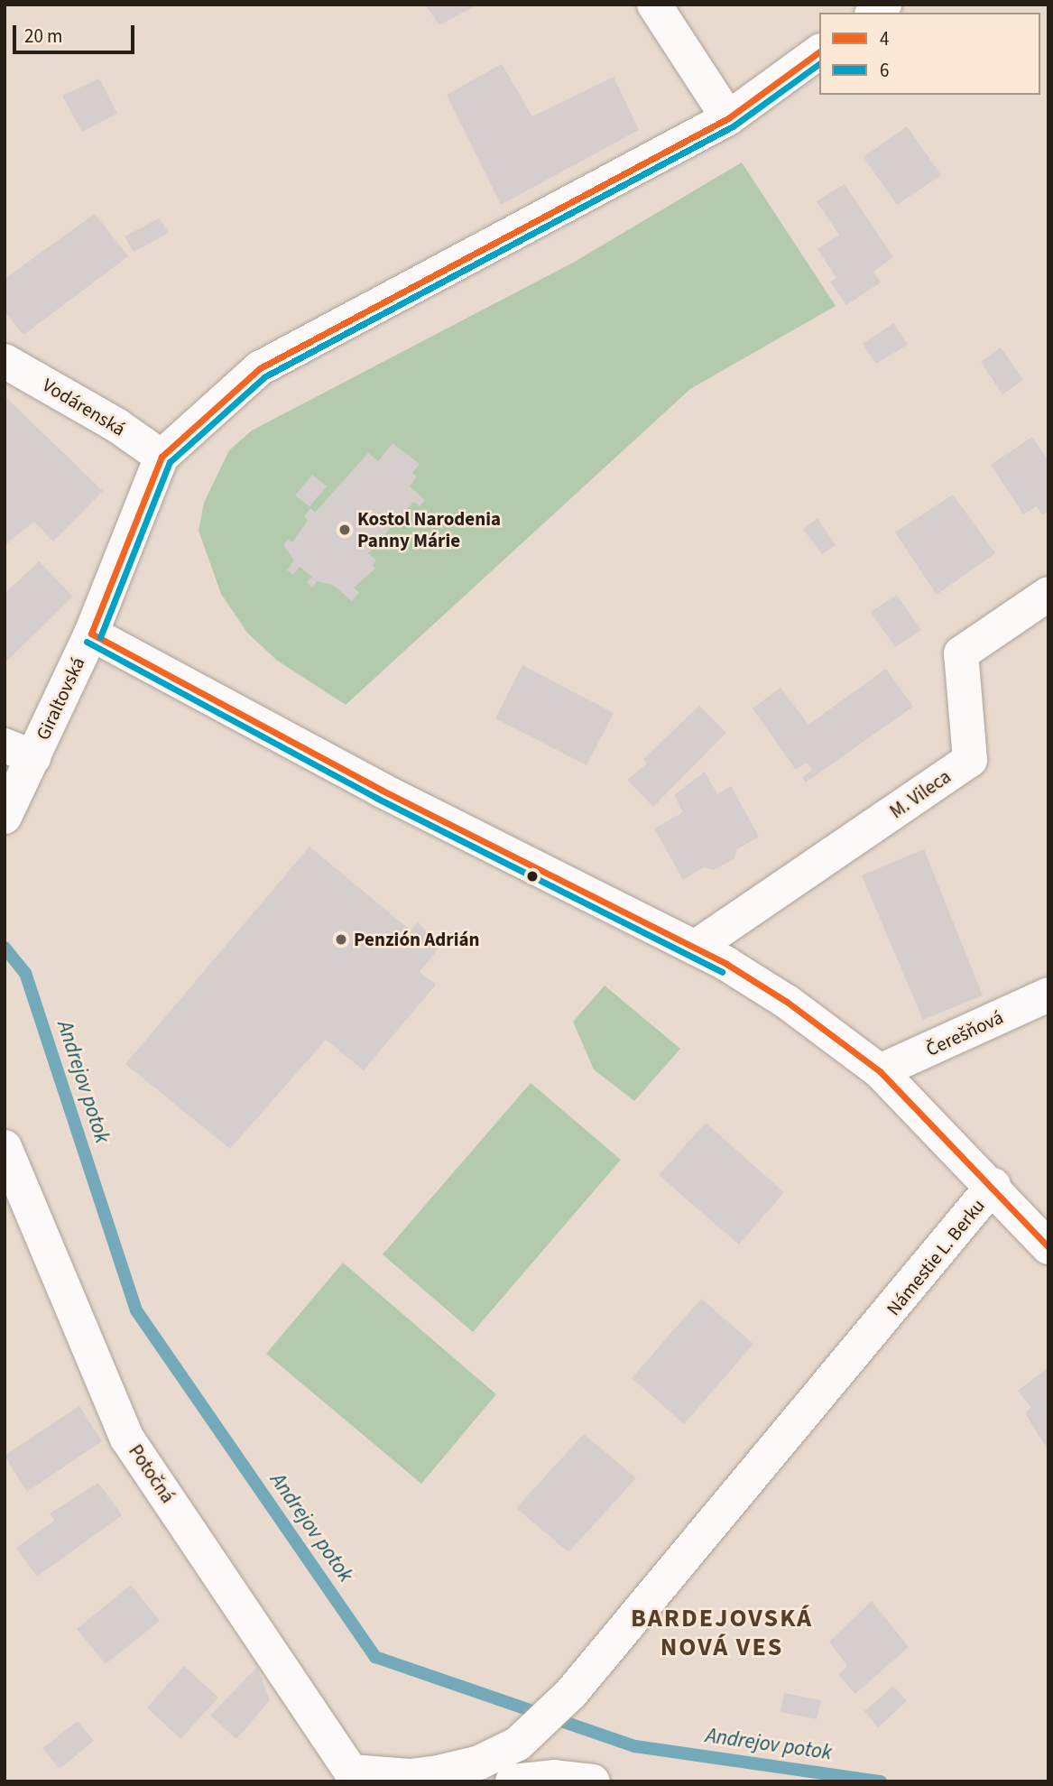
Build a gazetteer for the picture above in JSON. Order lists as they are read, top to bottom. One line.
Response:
{"streets":{"street":["Vodárenská","Giraltovská","M. Vileca","Čerešňová","Námestie L. Berku","Potočná"]},"crossings":[["Vodárenská","Giraltovská"],["Giraltovská","Námestie L. Berku"],["M. Vileca","Námestie L. Berku"],["Čerešňová","Námestie L. Berku"],["Námestie L. Berku","Potočná"]],"districts":["BARDEJOVSKÁ NOVÁ VES"],"water":["Andrejov potok"],"places":["Kostol Narodenia Panny Márie","Penzión Adrián"],"lines":["transit line 4","transit line 6"],"legend":["4","6"],"scale_bar":"20 m"}
